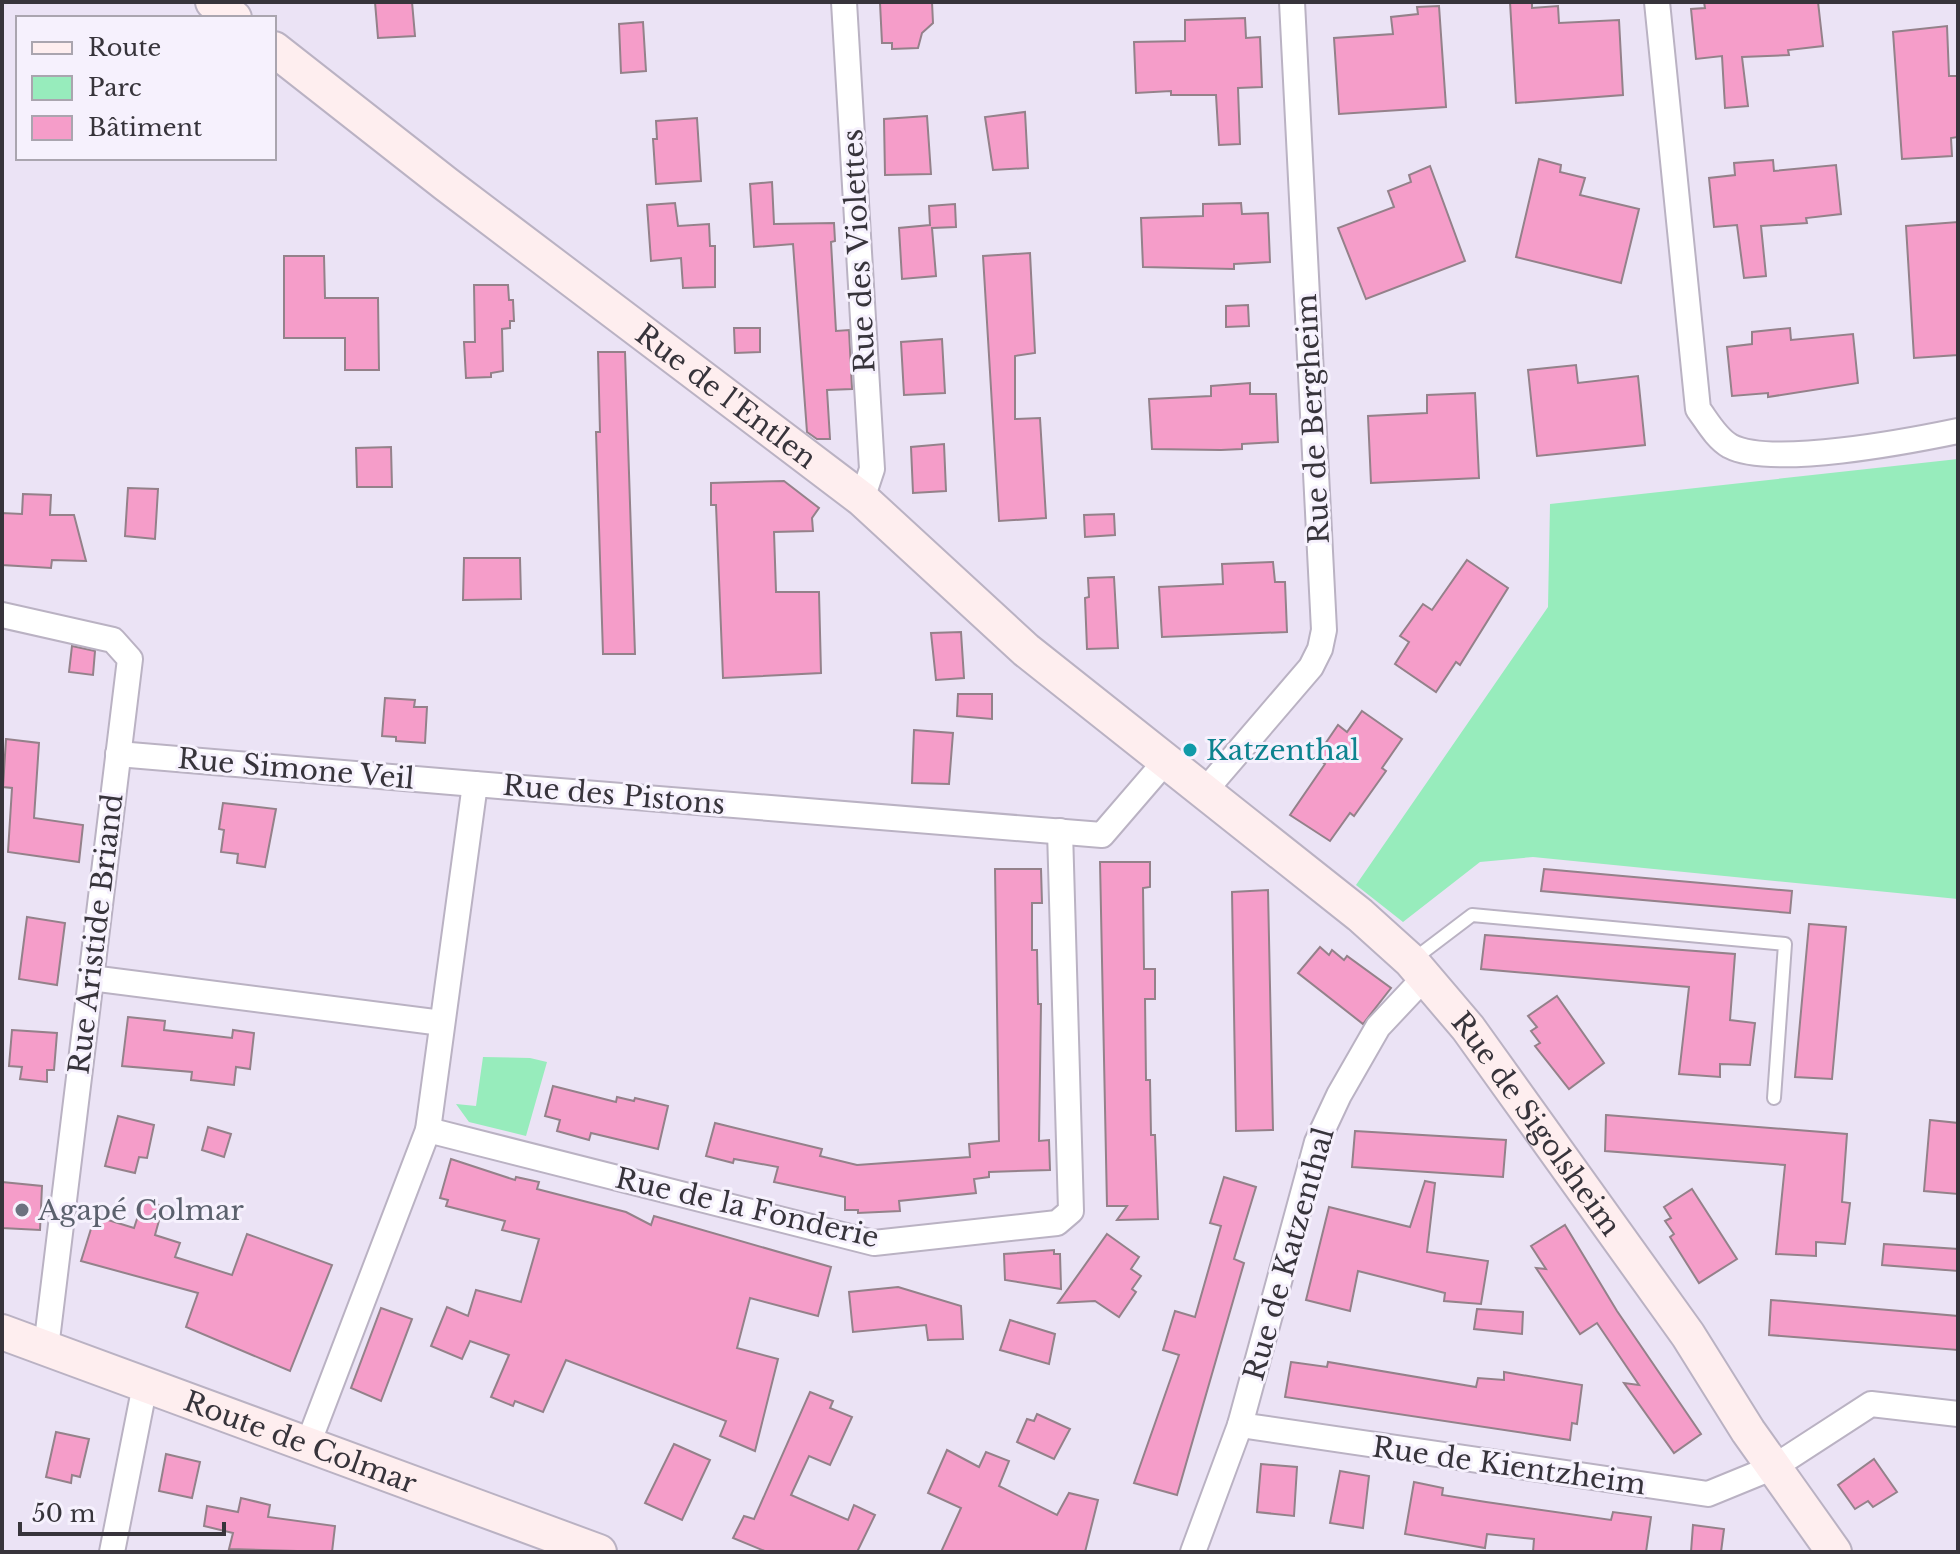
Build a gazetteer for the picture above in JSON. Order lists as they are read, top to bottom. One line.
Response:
{"streets":{"street":["Rue des Violettes","Rue de l'Entlen","Rue de Bergheim","Rue Simone Veil","Rue des Pistons","Rue Aristide Briand","Rue de Sigolsheim","Rue de la Fonderie","Rue de Katzenthal","Route de Colmar","Rue de Kientzheim"]},"crossings":[["Rue des Violettes","Rue de l'Entlen"],["Rue de l'Entlen","Rue des Pistons"],["Rue de l'Entlen","Rue de Sigolsheim"],["Rue de Bergheim","Rue de Sigolsheim"],["Rue Simone Veil","Rue des Pistons"],["Rue Simone Veil","Rue Aristide Briand"],["Rue des Pistons","Rue de Sigolsheim"],["Rue des Pistons","Rue de la Fonderie"],["Rue Aristide Briand","Route de Colmar"],["Rue de Sigolsheim","Rue de Katzenthal"],["Rue de Sigolsheim","Rue de Kientzheim"],["Rue de Katzenthal","Rue de Kientzheim"]],"places":["Katzenthal","Agapé Colmar"],"legend":["Route","Parc","Bâtiment"],"scale_bar":"50 m"}
